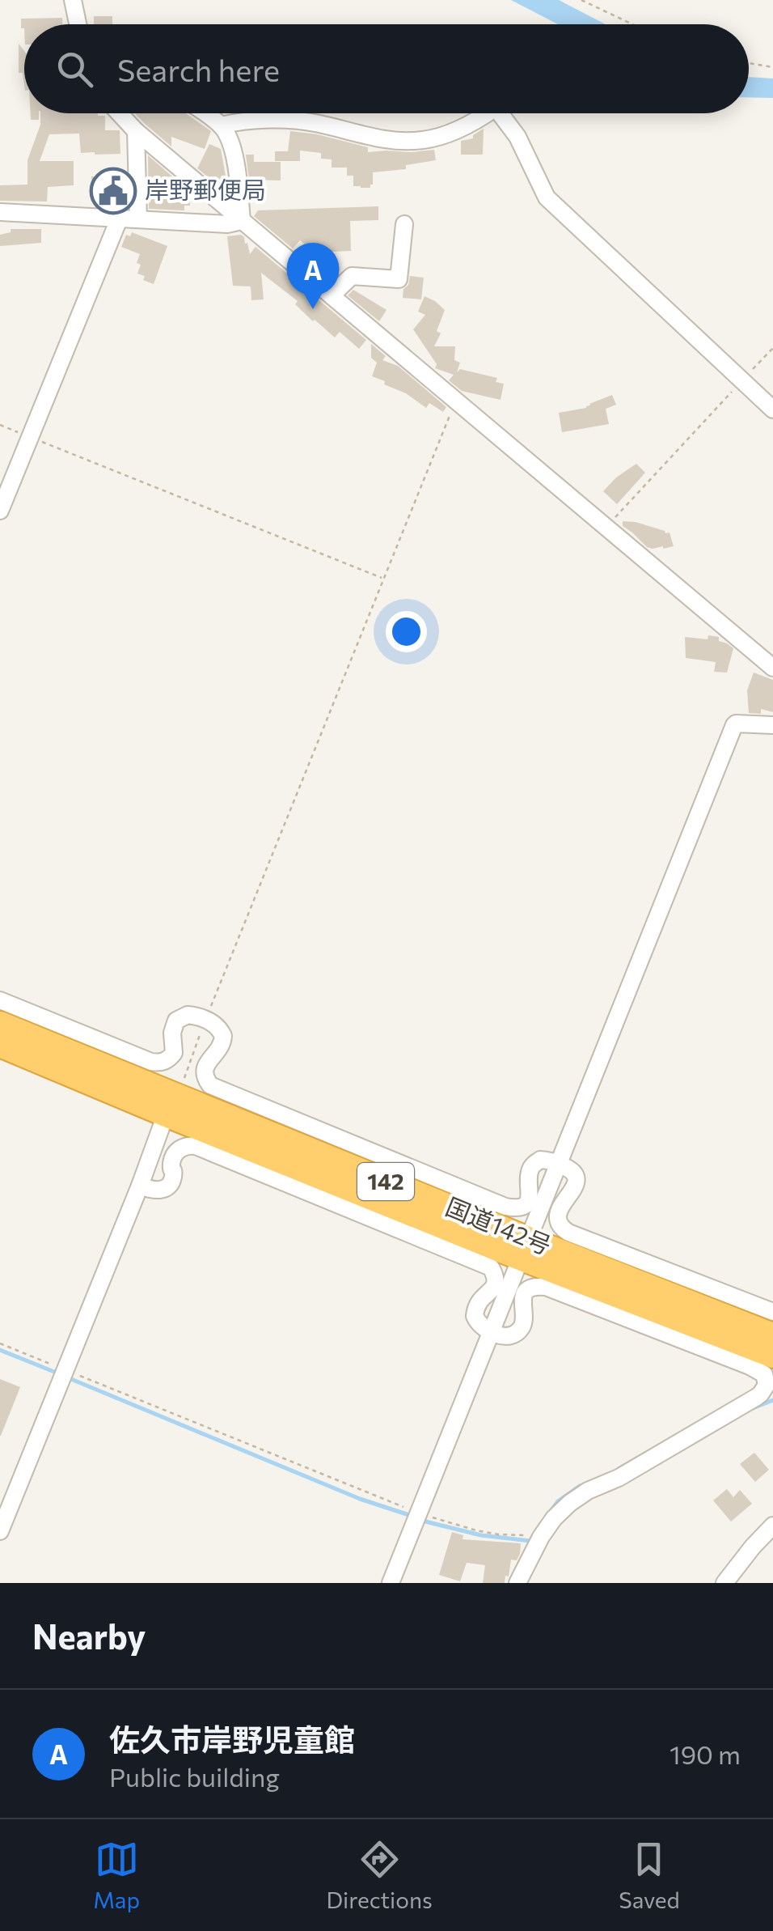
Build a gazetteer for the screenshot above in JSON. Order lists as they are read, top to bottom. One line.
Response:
{"streets":{"highway":["142","国道142号"]},"places":{"public building":["岸野郵便局"]},"page":{"search":"Search here","pins":"A","heading":"Nearby","list":[{"mark":"A","name":"佐久市岸野児童館","note":"Public building","value":"190 m"}],"nav":["Map","Directions","Saved"]}}
